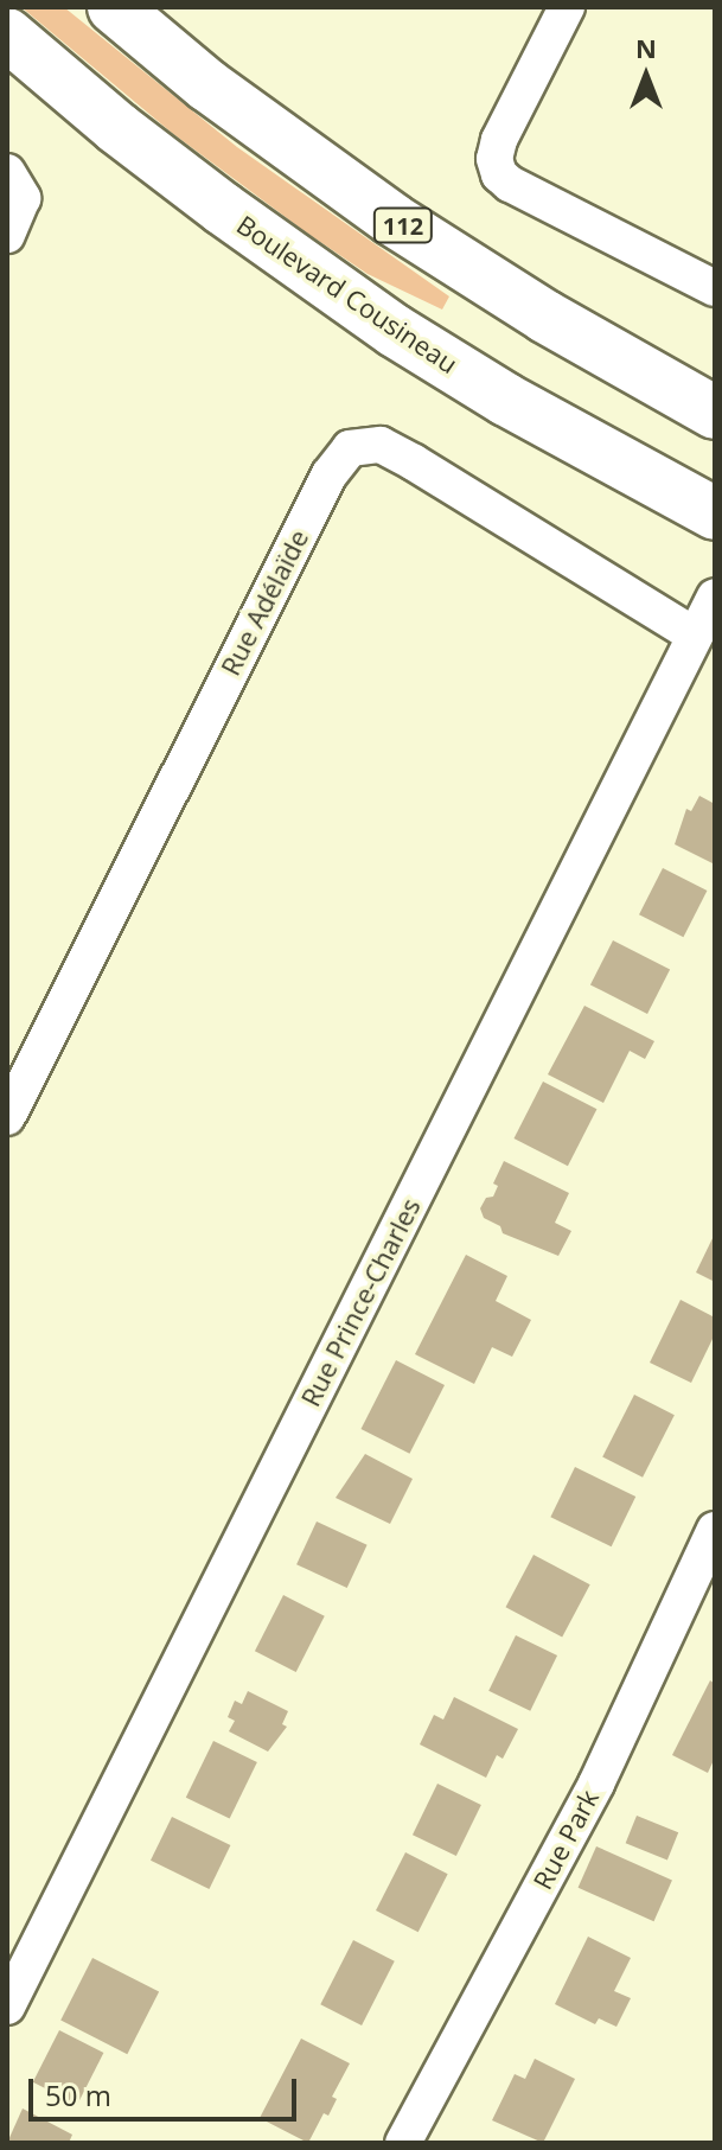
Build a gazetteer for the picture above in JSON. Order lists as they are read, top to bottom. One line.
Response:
{"streets":{"main road":["112","Boulevard Cousineau"],"street":["Rue Adélaïde","Rue Prince-Charles","Rue Park"]},"crossings":[["Rue Adélaïde","Rue Prince-Charles"]],"scale_bar":"50 m","north":"top"}
